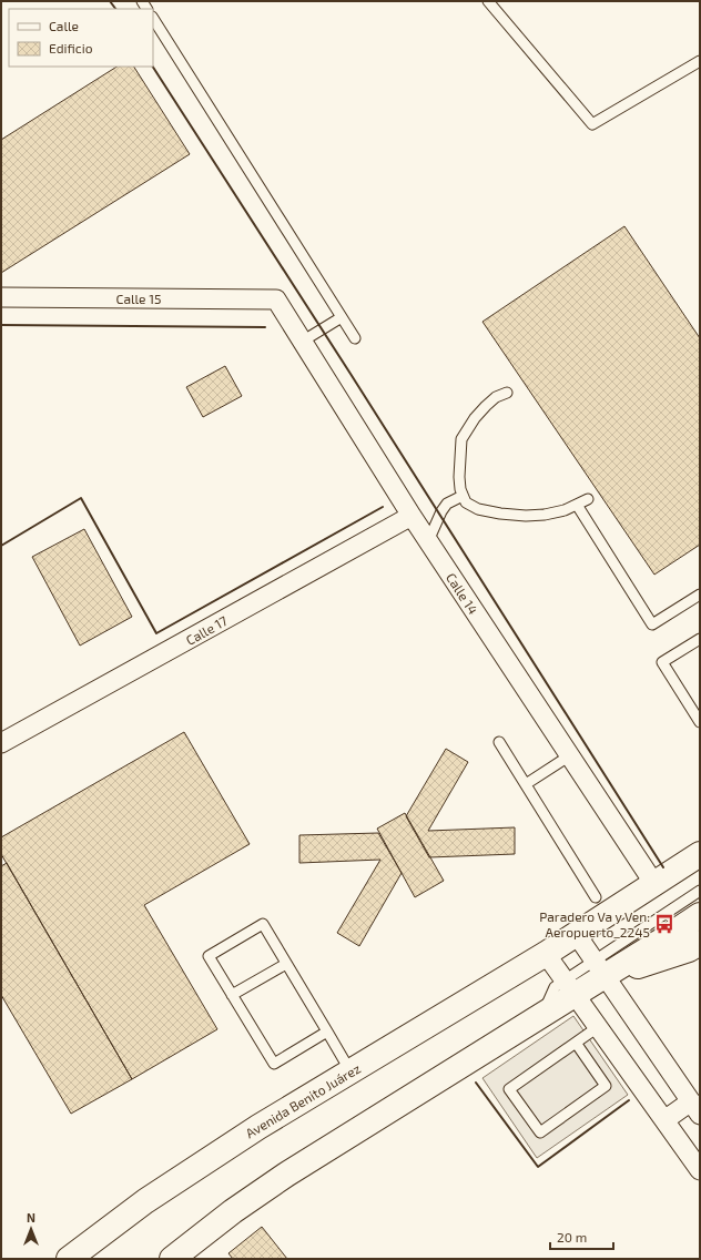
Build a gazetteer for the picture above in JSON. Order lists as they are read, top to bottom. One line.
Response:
{"streets":{"main road":["Avenida Benito Juárez"],"street":["Calle 15","Calle 14","Calle 17"]},"crossings":[["Calle 15","Calle 14"],["Calle 14","Calle 17"],["Calle 14","Avenida Benito Juárez"]],"places":{"bus stop":["Paradero Va y Ven: Aeropuerto_2245"]},"legend":["Calle","Edificio"],"scale_bar":"20 m","north":"top"}
